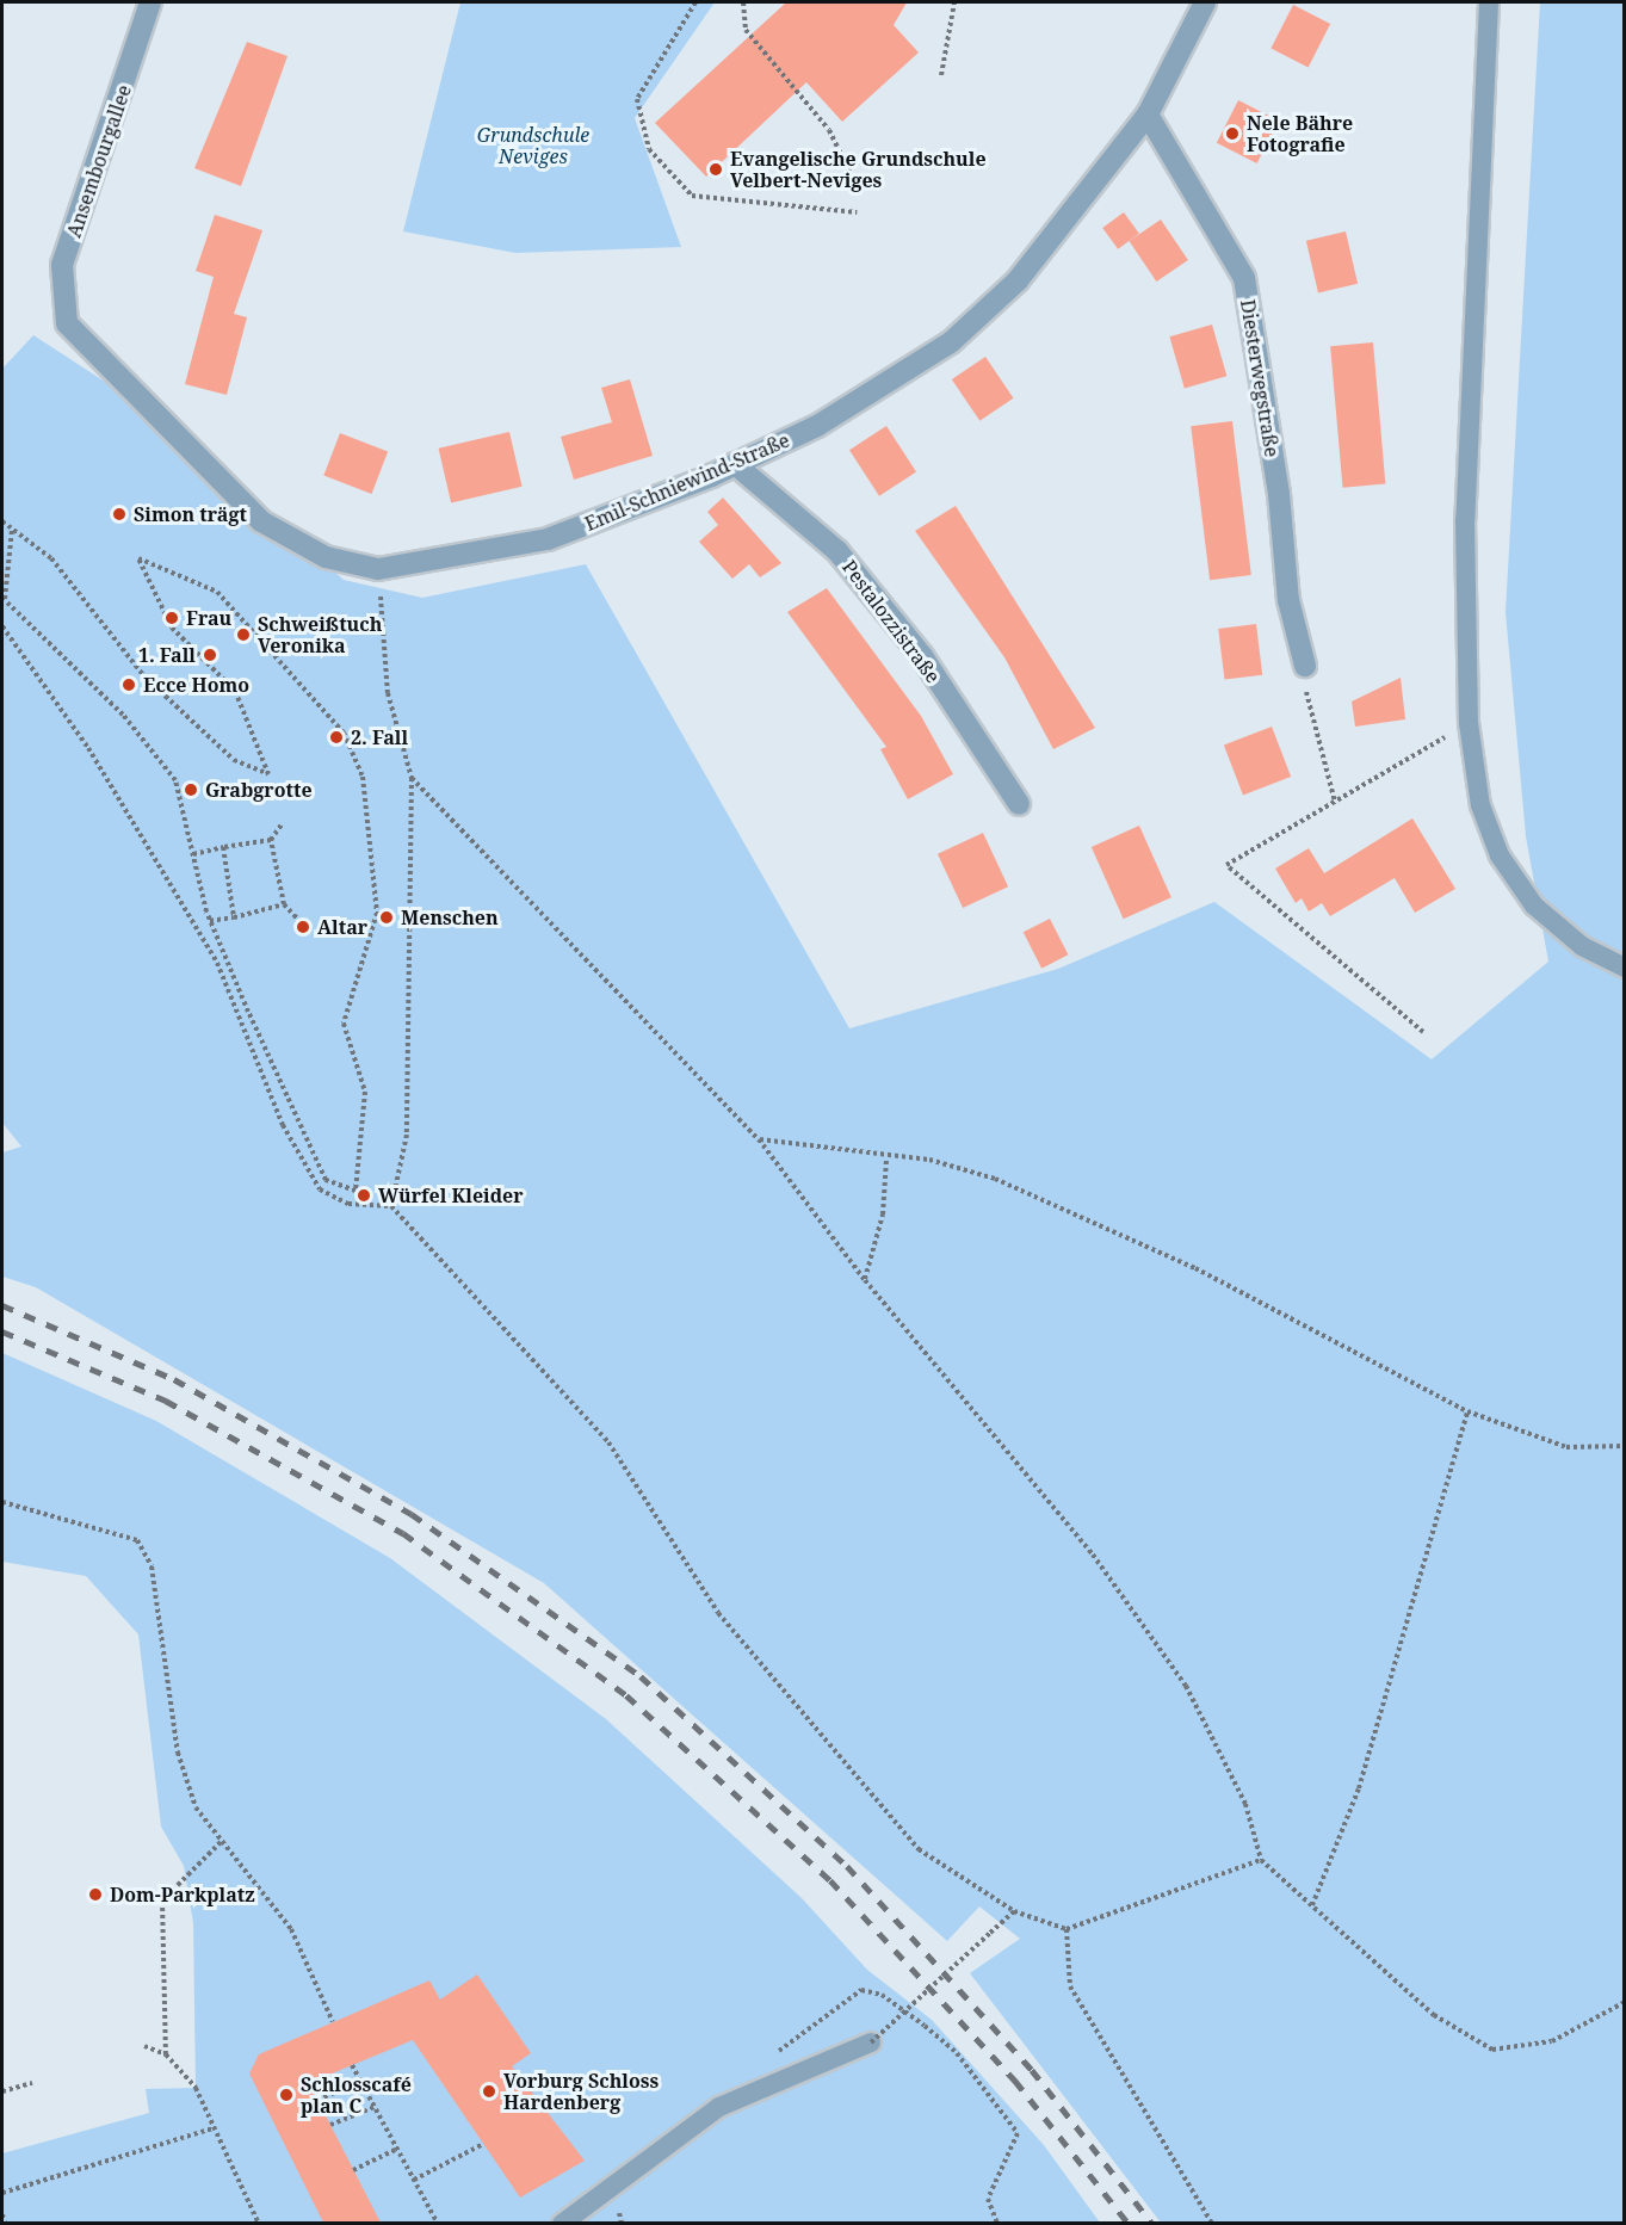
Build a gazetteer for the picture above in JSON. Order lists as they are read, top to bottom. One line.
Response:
{"streets":{"street":["Ansembourgallee","Diesterwegstraße","Emil-Schniewind-Straße","Pestalozzistraße"]},"crossings":[["Ansembourgallee","Emil-Schniewind-Straße"],["Diesterwegstraße","Emil-Schniewind-Straße"],["Emil-Schniewind-Straße","Pestalozzistraße"]],"parks":["Grundschule Neviges"],"places":["Nele Bähre Fotografie","Evangelische Grundschule Velbert-Neviges","Simon trägt","Frau","Schweißtuch Veronika","1. Fall","Ecce Homo","2. Fall","Grabgrotte","Menschen","Altar","Würfel Kleider","Dom-Parkplatz","Vorburg Schloss Hardenberg","Schlosscafé plan C"]}
